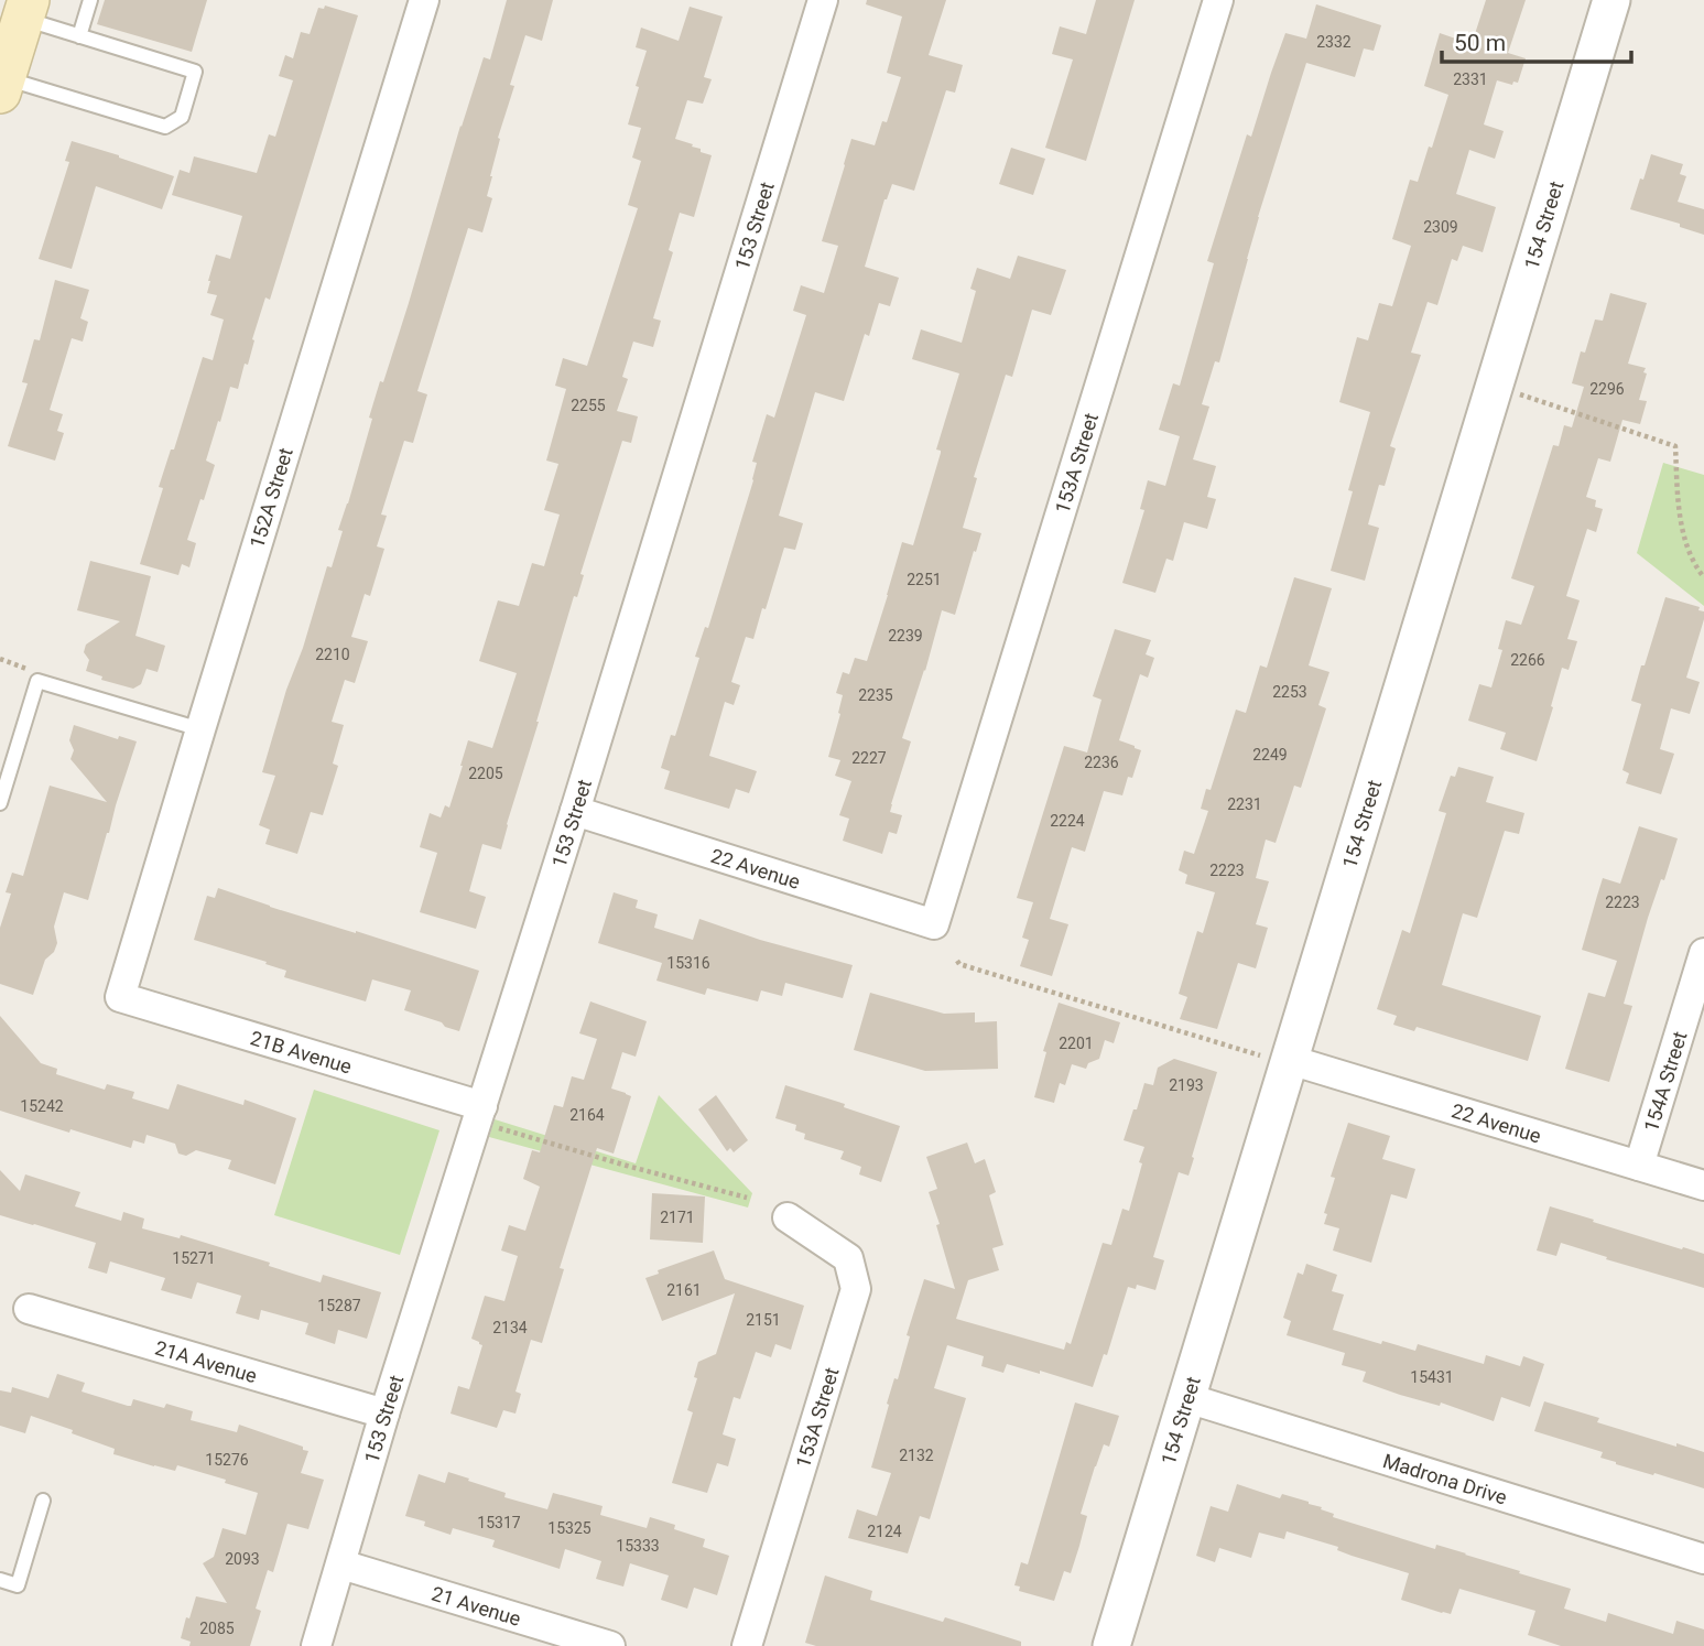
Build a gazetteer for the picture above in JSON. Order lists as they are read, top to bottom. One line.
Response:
{"streets":{"street":["153 Street","154 Street","153A Street","152A Street","22 Avenue","21B Avenue","154A Street","21A Avenue","Madrona Drive","21 Avenue"]},"crossings":[["153 Street","22 Avenue"],["153 Street","21B Avenue"],["153 Street","21A Avenue"],["153 Street","21 Avenue"],["154 Street","22 Avenue"],["154 Street","Madrona Drive"],["153A Street","22 Avenue"],["152A Street","21B Avenue"],["22 Avenue","154A Street"]],"house_numbers":["2332","2331","2309","2296","2255","2251","2239","2210","2266","2253","2235","2249","2227","2236","2205","2231","2224","2223","2223","15316","2201","2193","15242","2164","2171","15271","2161","15287","2151","2134","15431","2132","15276","15317","15325","2124","15333","2093","2085"],"scale_bar":"50 m"}
